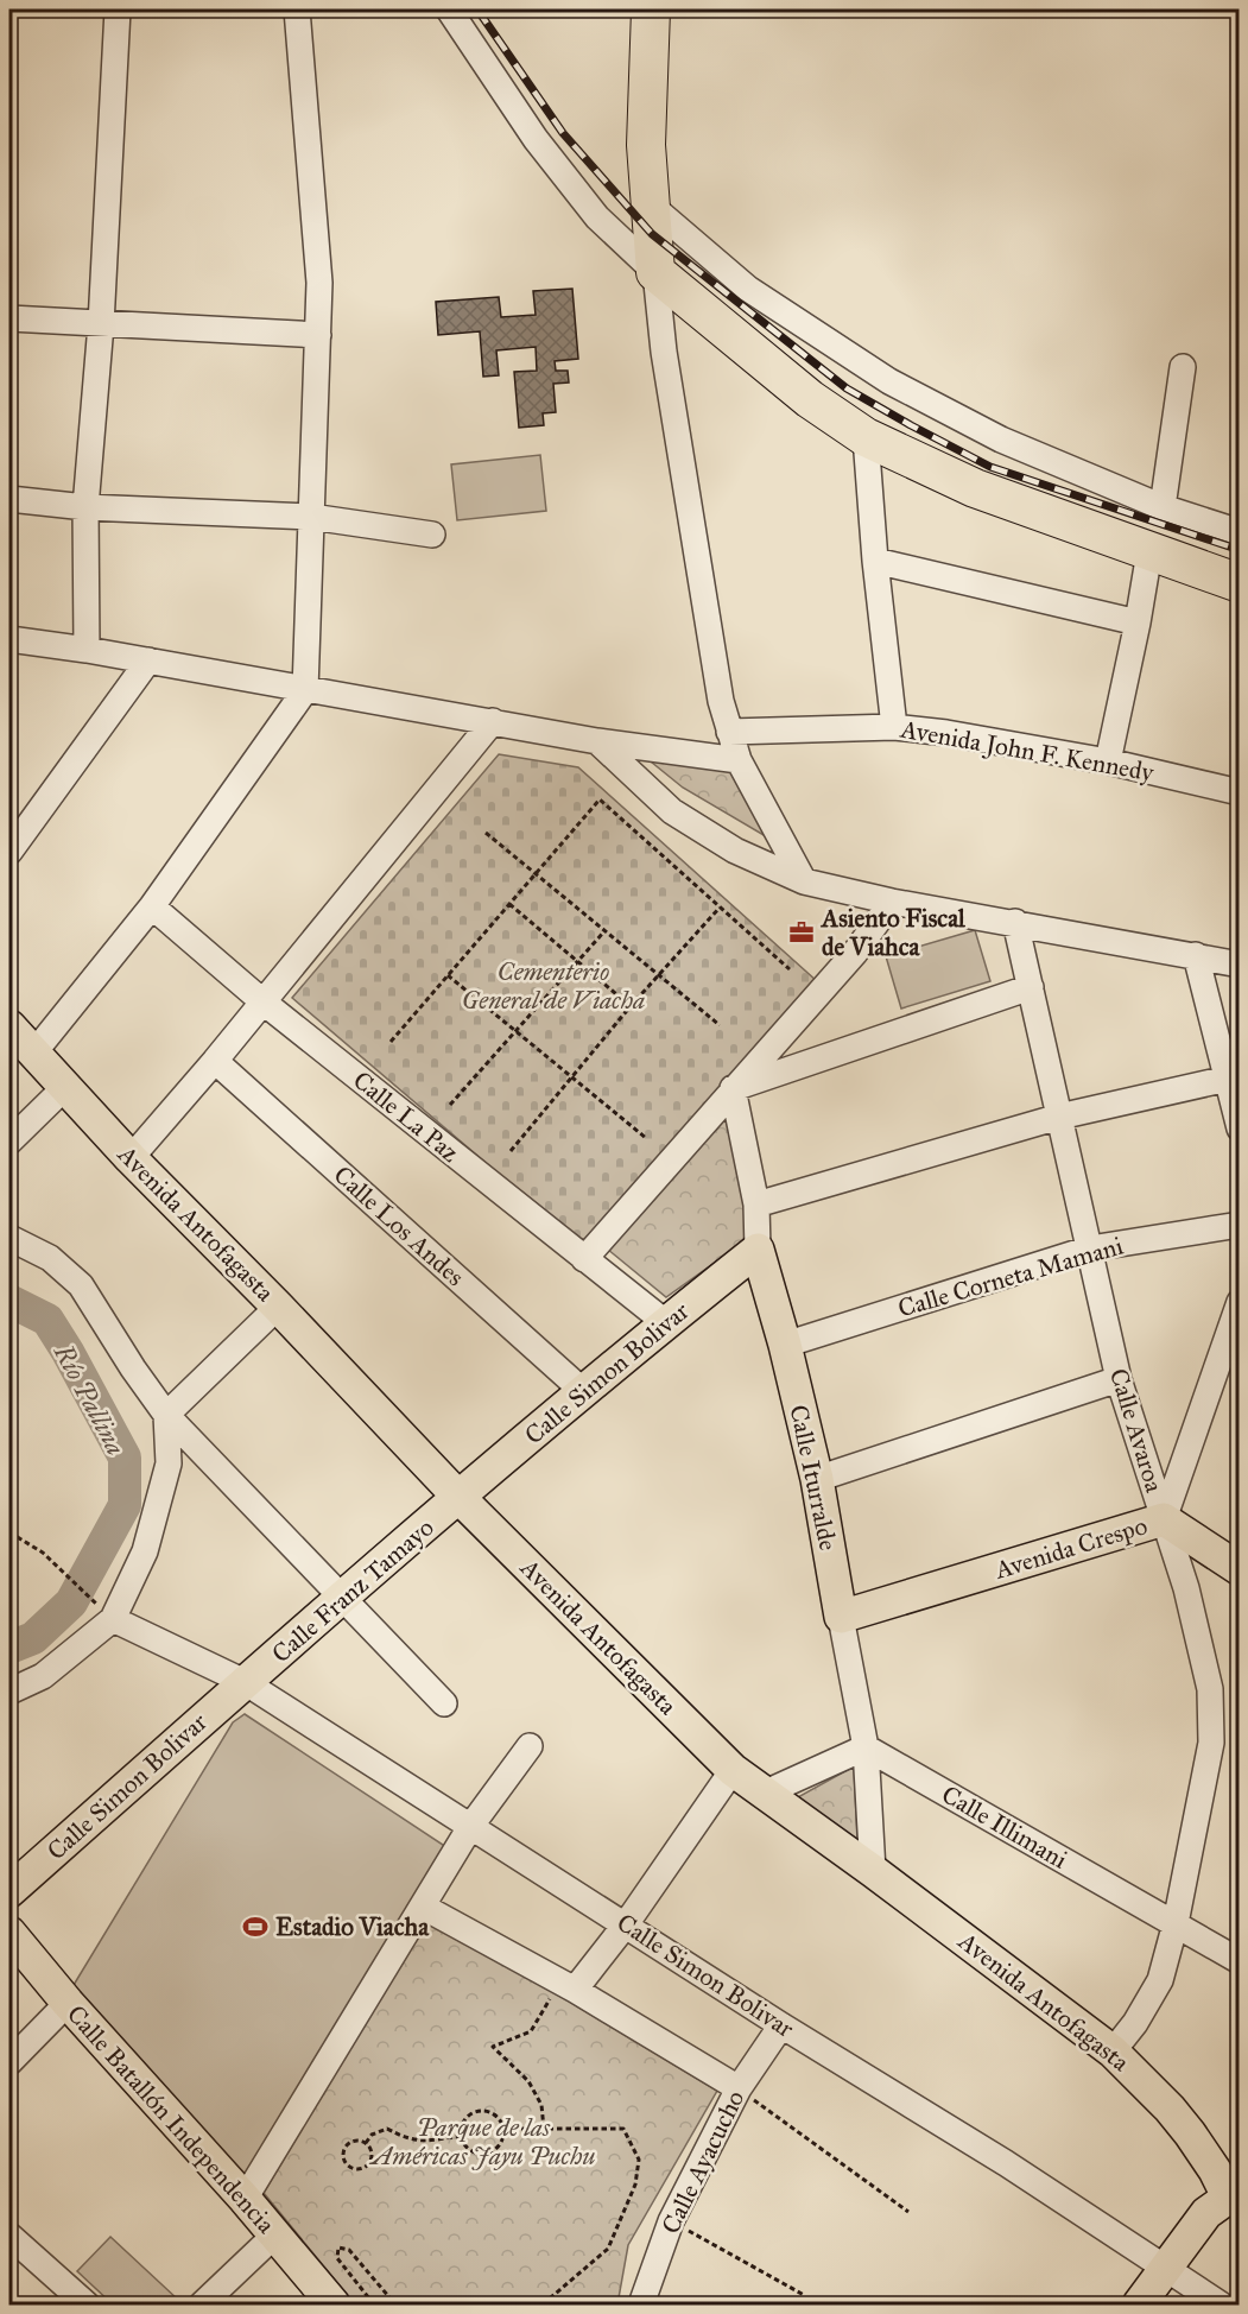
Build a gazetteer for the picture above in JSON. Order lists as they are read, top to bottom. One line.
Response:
{"streets":{"main road":["Avenida Antofagasta","Calle Simon Bolivar","Calle Iturralde","Avenida Crespo","Calle Franz Tamayo","Calle Batallón Independencia"],"street":["Avenida John F. Kennedy","Calle La Paz","Calle Los Andes","Calle Corneta Mamani","Calle Avaroa","Calle Illimani","Calle Ayacucho"]},"crossings":[["Calle La Paz","Calle Simon Bolivar"],["Avenida Antofagasta","Calle Simon Bolivar"],["Avenida Antofagasta","Calle Avaroa"],["Avenida Antofagasta","Calle Iturralde"],["Avenida Antofagasta","Calle Franz Tamayo"],["Calle Los Andes","Calle Simon Bolivar"],["Calle Corneta Mamani","Calle Avaroa"],["Calle Corneta Mamani","Calle Iturralde"],["Calle Simon Bolivar","Calle Iturralde"],["Calle Simon Bolivar","Calle Franz Tamayo"],["Calle Simon Bolivar","Calle Ayacucho"],["Calle Avaroa","Avenida Crespo"],["Calle Avaroa","Calle Illimani"],["Calle Iturralde","Avenida Crespo"],["Calle Iturralde","Calle Illimani"]],"water":["Río Pallina"],"parks":["Cementerio General de Viacha","Parque de las Américas Jayu Puchu"],"places":{"office":["Asiento Fiscal de Viahca"],"sports":["Estadio Viacha"]}}
